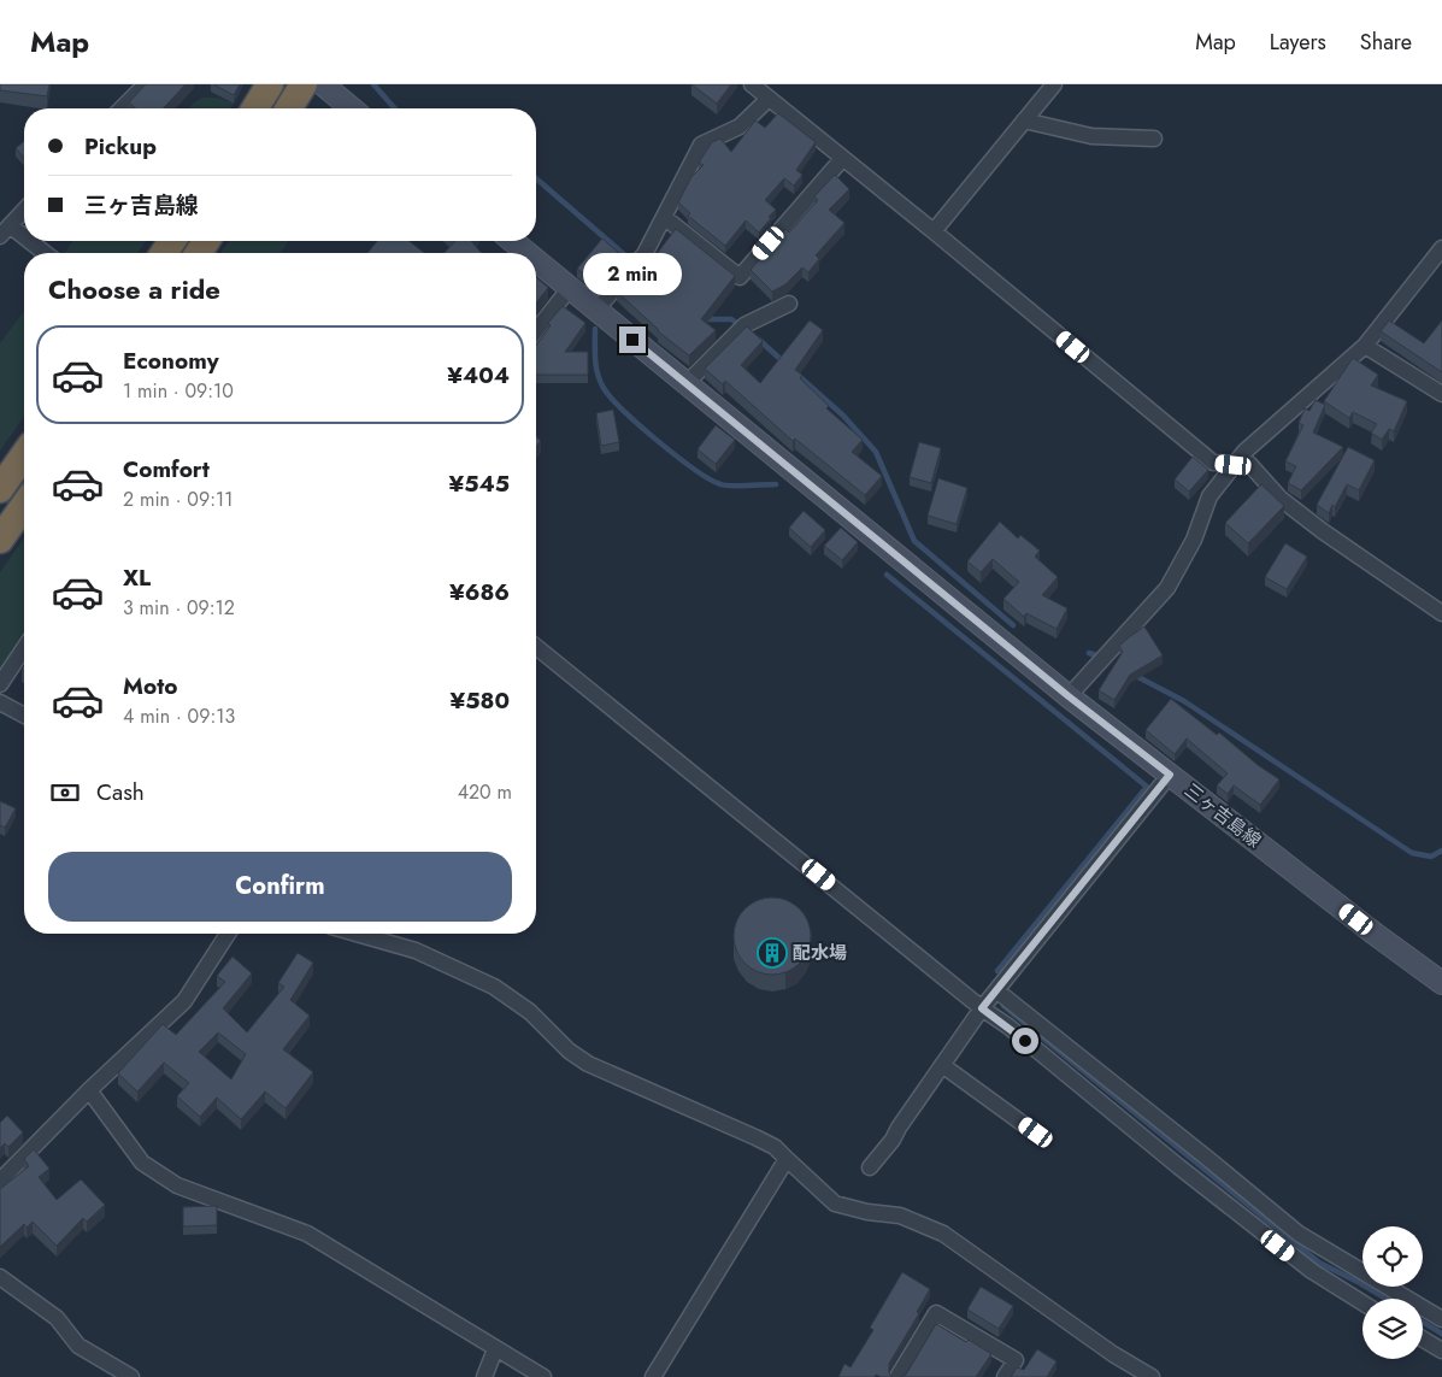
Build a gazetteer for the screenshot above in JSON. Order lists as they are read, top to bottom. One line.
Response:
{"streets":{"main road":["三ヶ吉島線"]},"places":{"building":["配水場"]},"page":{"header":"Map","nav":["Map","Layers","Share"],"banner":["Pickup","三ヶ吉島線"],"bubble":"2 min","heading":"Choose a ride","list":[{"name":"Economy","note":"1 min · 09:10","value":"¥404"},{"name":"Comfort","note":"2 min · 09:11","value":"¥545"},{"name":"XL","note":"3 min · 09:12","value":"¥686"},{"name":"Moto","note":"4 min · 09:13","value":"¥580"}],"pay":["Cash","420 m"],"buttons":"Confirm"}}
